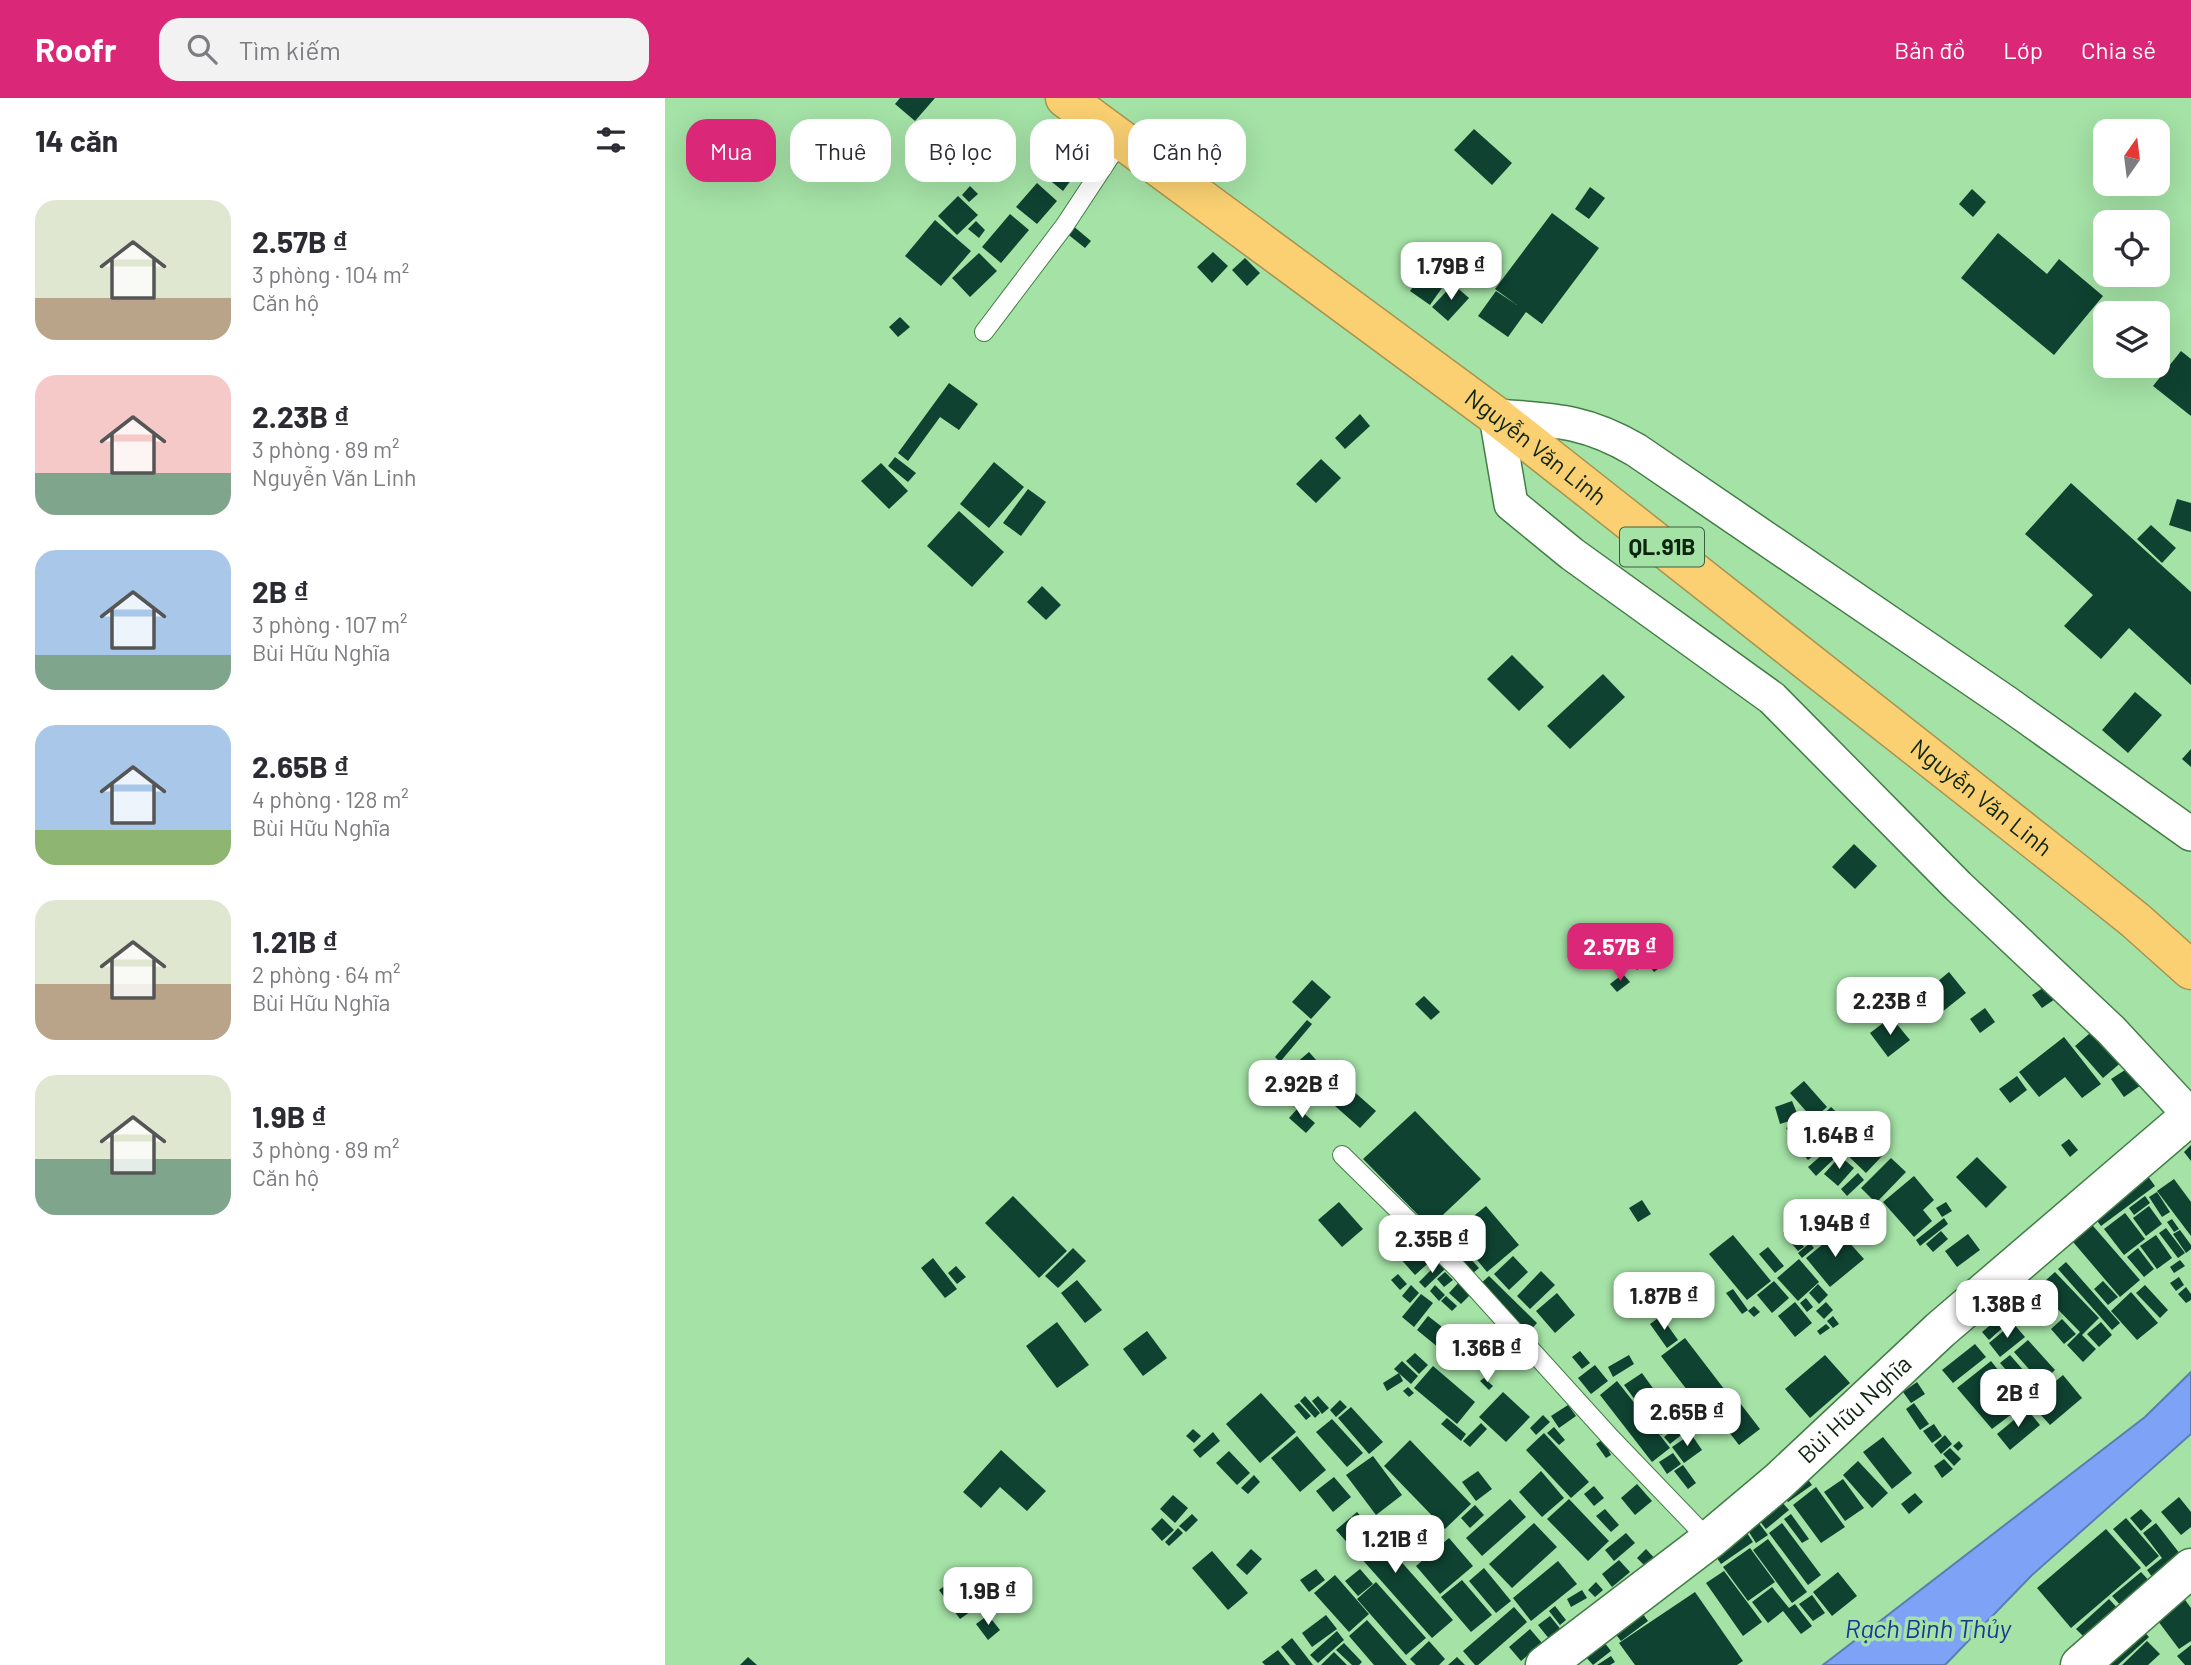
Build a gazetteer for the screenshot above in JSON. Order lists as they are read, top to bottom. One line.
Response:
{"streets":{"highway":["Nguyễn Văn Linh","QL.91B"],"main road":["Bùi Hữu Nghĩa"]},"water":["Rạch Bình Thủy"],"north":"top","page":{"header":"Roofr","search":"Tìm kiếm","nav":["Bản đồ","Lớp","Chia sẻ"],"heading":"14 căn","chip":["Mua","Thuê","Bộ lọc","Mới","Căn hộ"],"list":[{"name":"2.57B ₫","note":"3 phòng · 104 m² · Căn hộ"},{"name":"2.23B ₫","note":"3 phòng · 89 m² · Nguyễn Văn Linh"},{"name":"2B ₫","note":"3 phòng · 107 m² · Bùi Hữu Nghĩa"},{"name":"2.65B ₫","note":"4 phòng · 128 m² · Bùi Hữu Nghĩa"},{"name":"1.21B ₫","note":"2 phòng · 64 m² · Bùi Hữu Nghĩa"},{"name":"1.9B ₫","note":"3 phòng · 89 m² · Căn hộ"}],"price":["1.79B ₫","2.57B ₫","2.23B ₫","2.92B ₫","1.64B ₫","1.94B ₫","2.35B ₫","1.87B ₫","1.38B ₫","1.36B ₫","2B ₫","2.65B ₫","1.21B ₫","1.9B ₫"]}}
